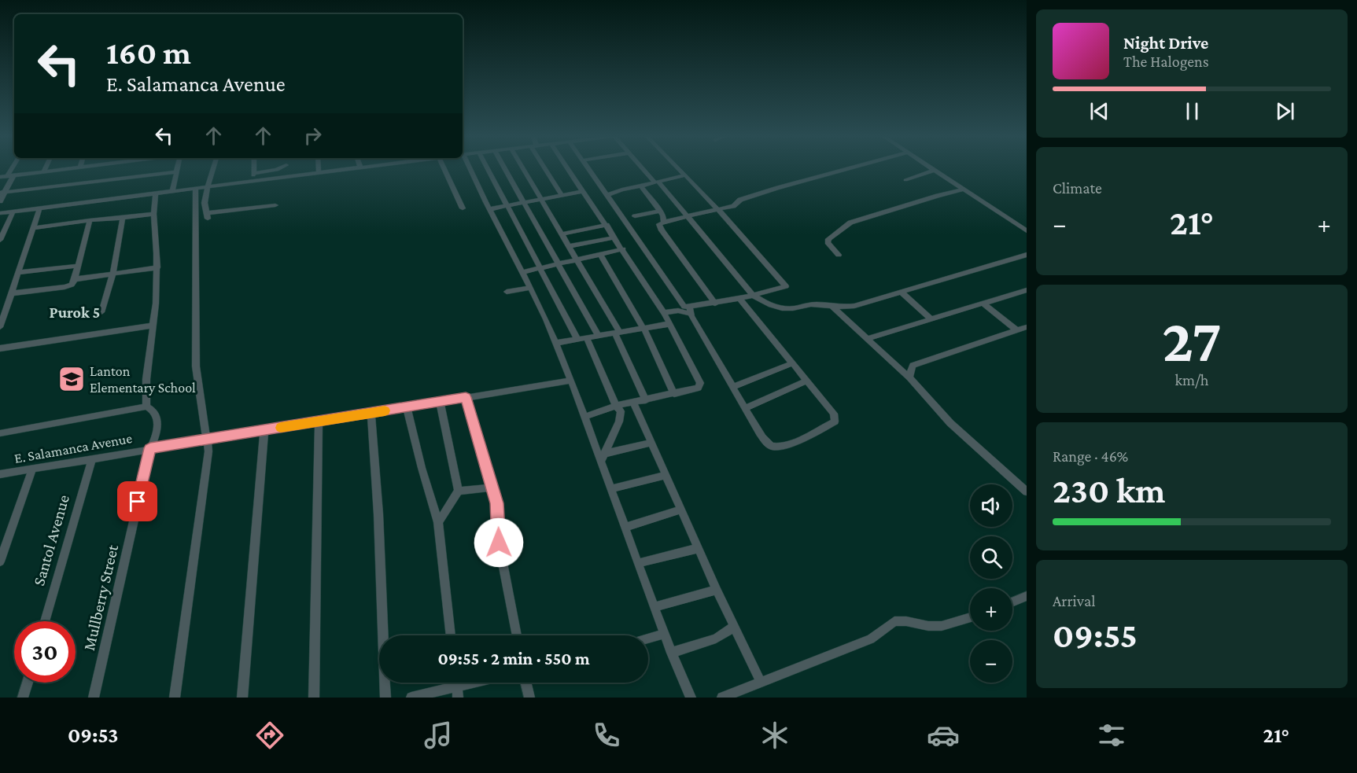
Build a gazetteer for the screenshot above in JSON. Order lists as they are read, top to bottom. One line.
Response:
{"streets":{"street":["E. Salamanca Avenue","Santol Avenue","Mullberry Street"]},"crossings":[["E. Salamanca Avenue","Santol Avenue"],["E. Salamanca Avenue","Mullberry Street"]],"districts":["Purok 5"],"places":{"school or university":["Lanton Elementary School"]},"page":{"turn":["160 m","E. Salamanca Avenue"],"song":["Night Drive","The Halogens"],"tile":["Climate",["27","km/h"],["Range · 46%","230 km"],["Arrival","09:55"]],"heat":["−","21°","+"],"map_buttons":["+","−"],"limit":"30","trip":"09:55 · 2 min · 550 m","tabs":["09:53","21°"]}}
